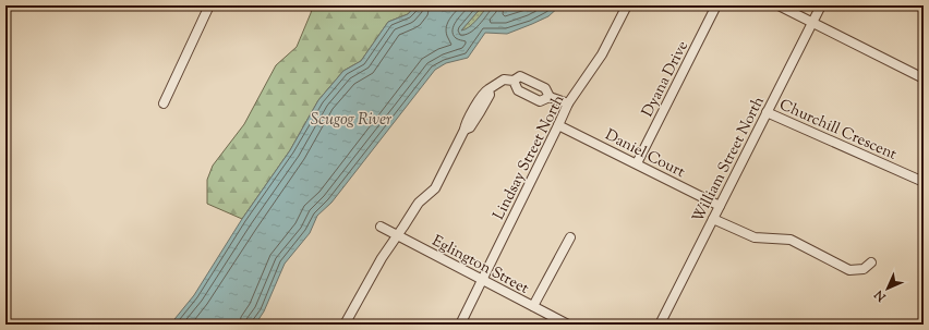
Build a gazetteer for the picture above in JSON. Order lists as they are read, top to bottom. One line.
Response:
{"streets":{"street":["Dyana Drive","Churchill Crescent","Daniel Court","Lindsay Street North","William Street North","Eglington Street"]},"crossings":[["Dyana Drive","Daniel Court"],["Churchill Crescent","William Street North"],["Daniel Court","Lindsay Street North"],["Daniel Court","William Street North"],["Lindsay Street North","Eglington Street"]],"water":["Scugog River"],"north":"bottom left"}
